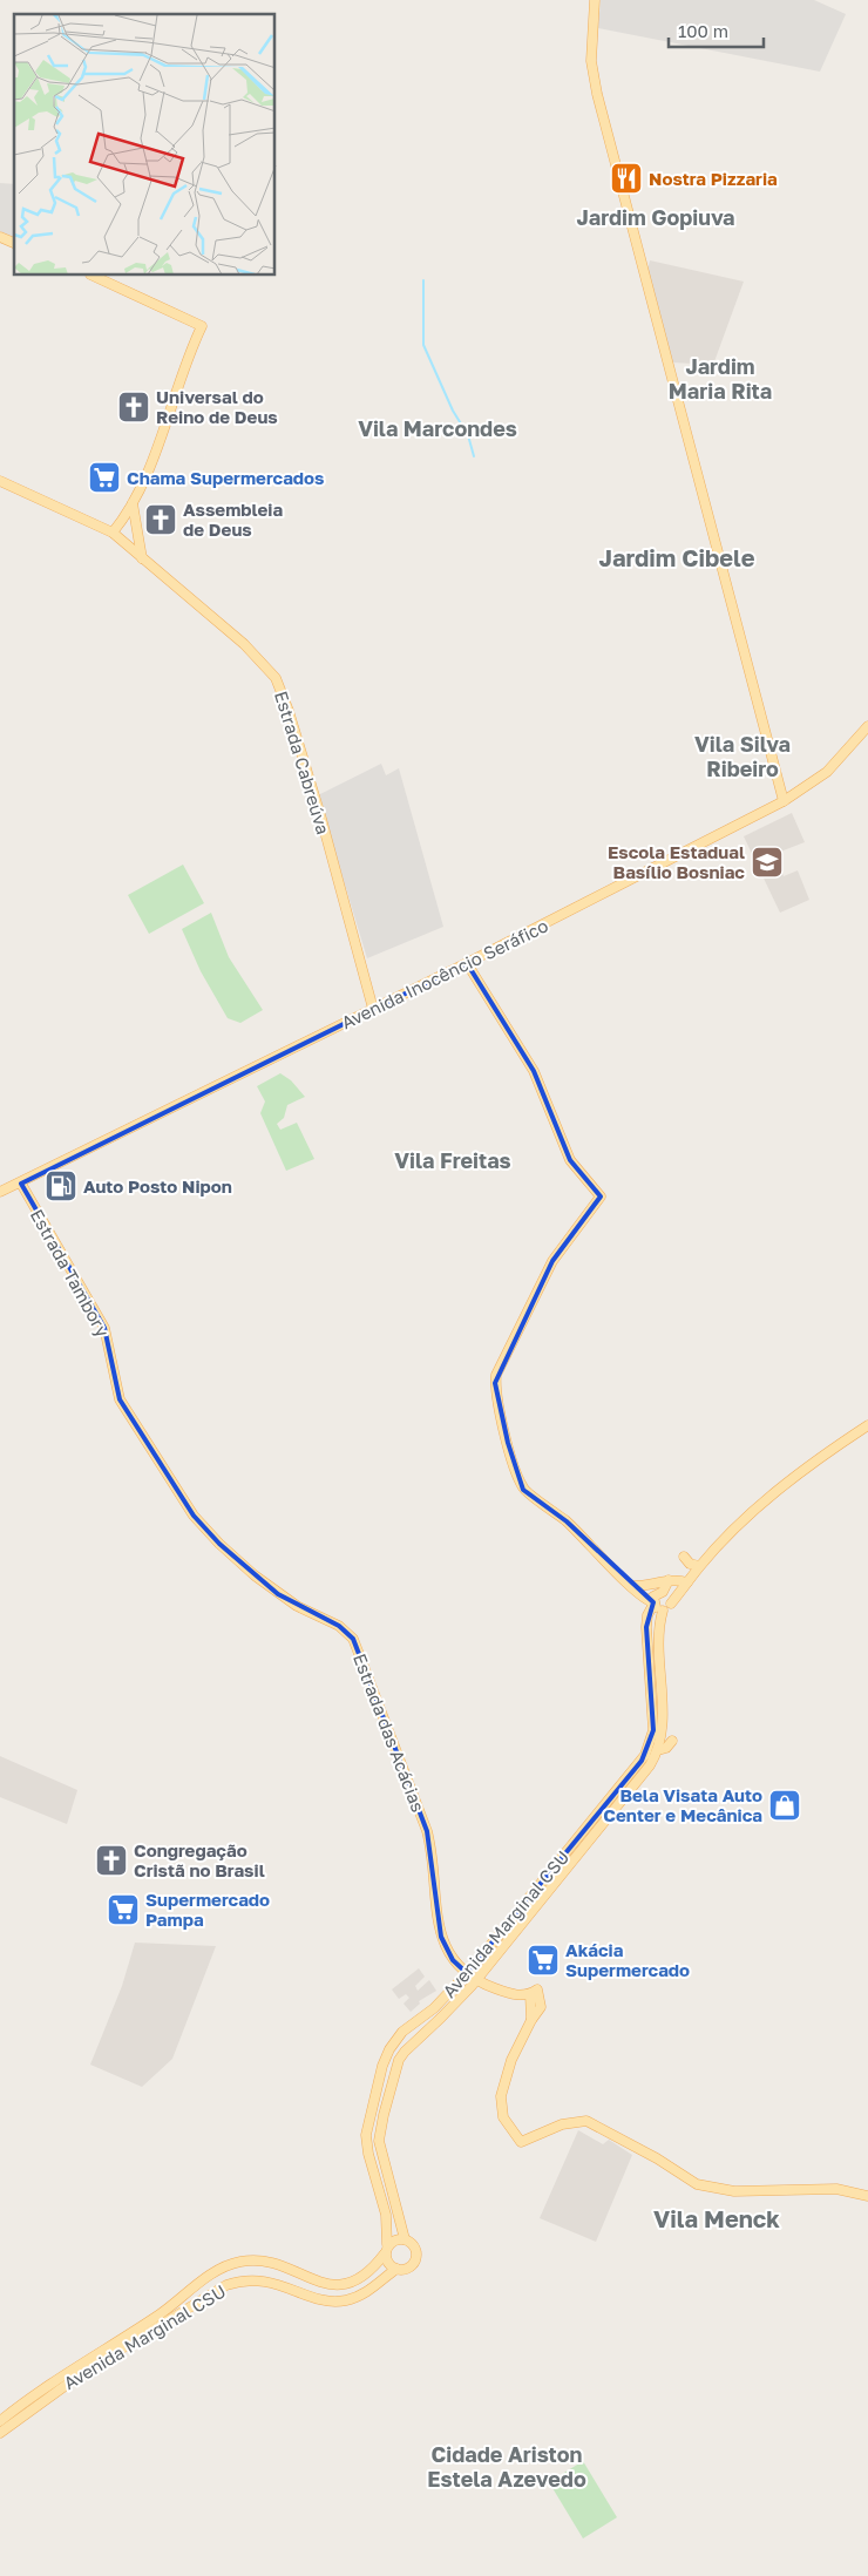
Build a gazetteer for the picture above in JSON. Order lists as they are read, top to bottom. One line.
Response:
{"streets":{"main road":["Estrada Cabreúva","Avenida Inocêncio Seráfico","Estrada Tambory","Estrada das Acácias","Avenida Marginal CSU"]},"crossings":[["Estrada Cabreúva","Avenida Inocêncio Seráfico"],["Avenida Inocêncio Seráfico","Estrada Tambory"],["Estrada Tambory","Estrada das Acácias"],["Estrada das Acácias","Avenida Marginal CSU"]],"districts":["Jardim Gopiuva","Jardim Maria Rita","Vila Marcondes","Jardim Cibele","Vila Silva Ribeiro","Vila Freitas","Vila Menck","Cidade Ariston Estela Azevedo"],"places":{"restaurant":["Nostra Pizzaria"],"church":["Universal do Reino de Deus","Assembleia de Deus","Congregação Cristã no Brasil"],"supermarket":["Chama Supermercados","Supermercado Pampa","Akácia Supermercado"],"school or university":["Escola Estadual Basílio Bosniac"],"fuel station":["Auto Posto Nipon"],"shop":["Bela Visata Auto Center e Mecânica"]},"scale_bar":"100 m"}
